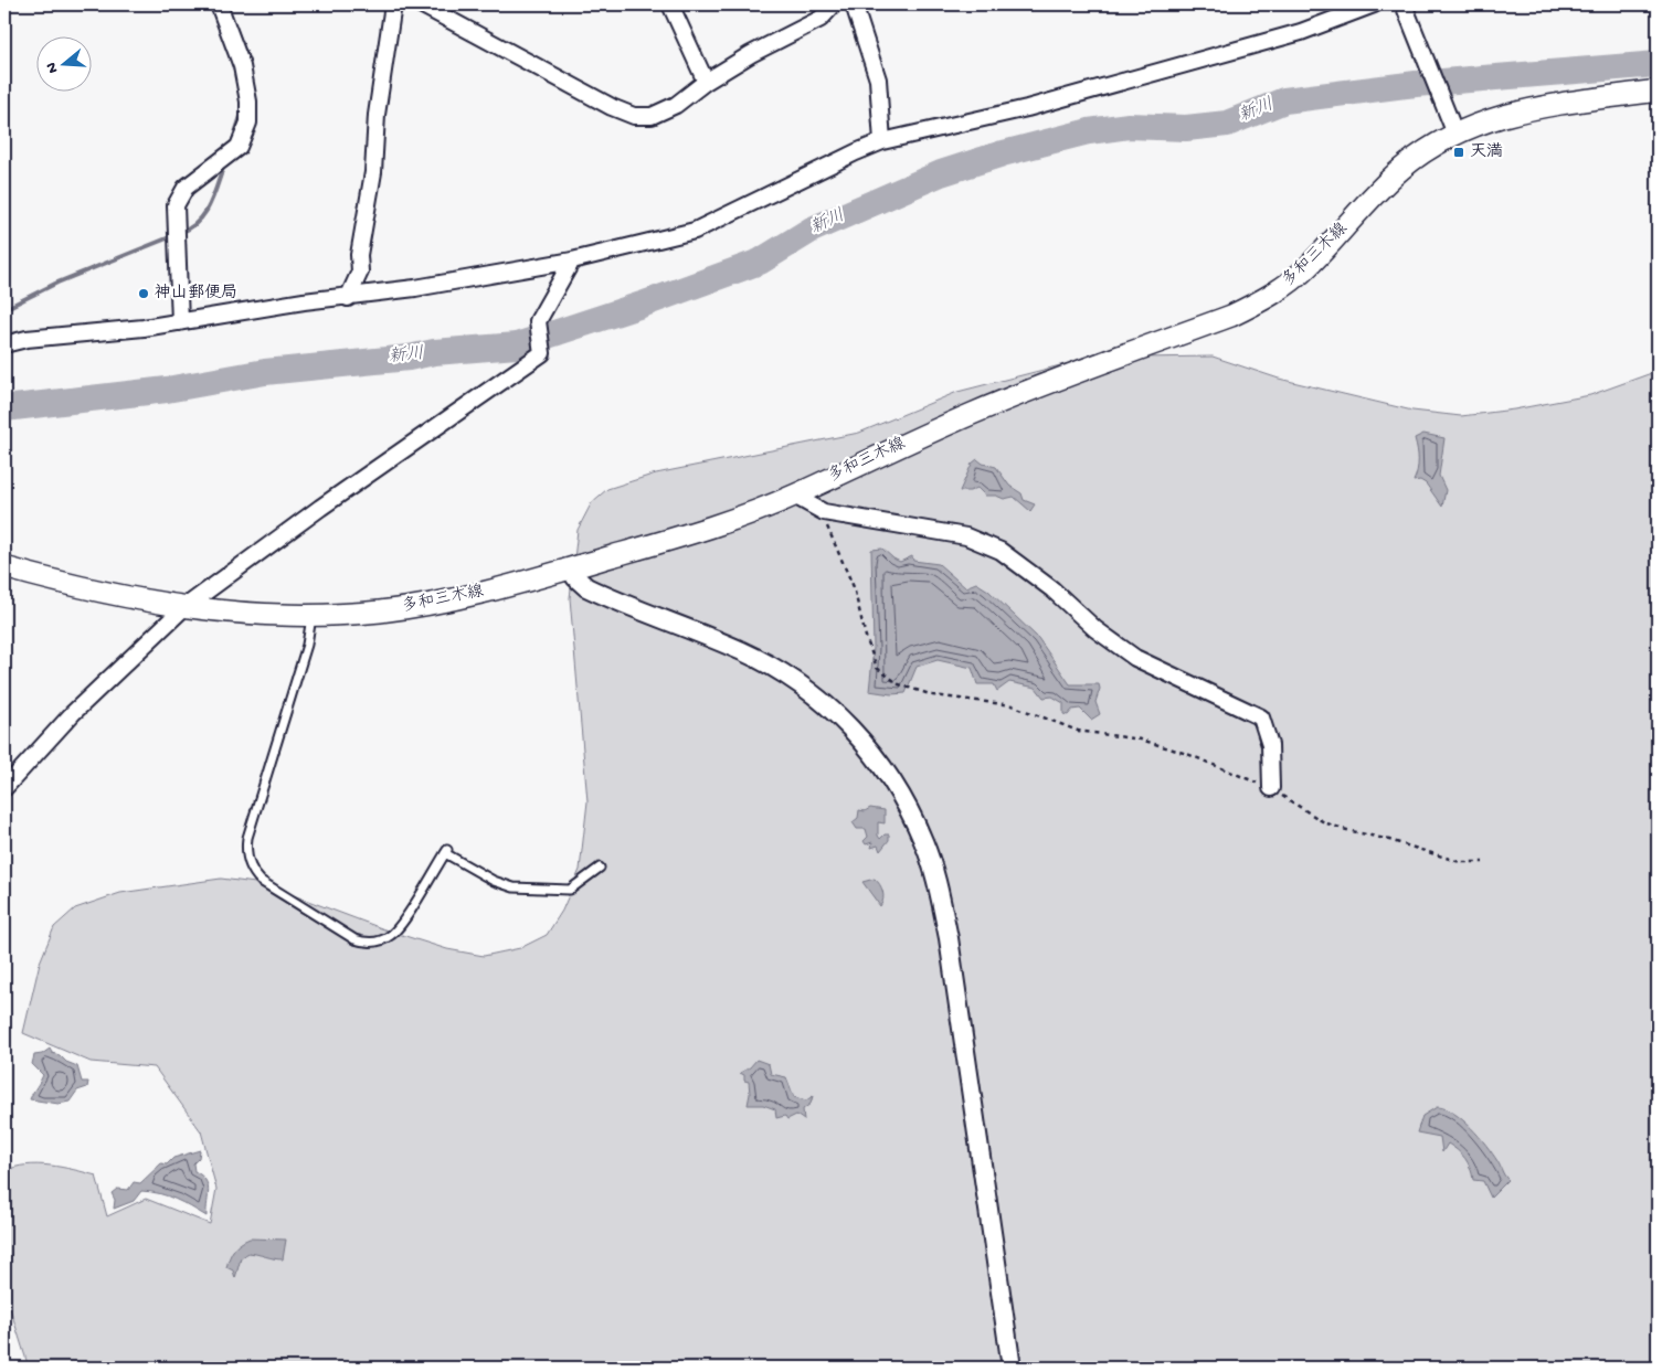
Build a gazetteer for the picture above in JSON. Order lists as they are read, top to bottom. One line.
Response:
{"streets":{"main road":["多和三木線"]},"water":["新川"],"places":{"transit":["天満"],"other":["神山郵便局"]},"north":"left"}
